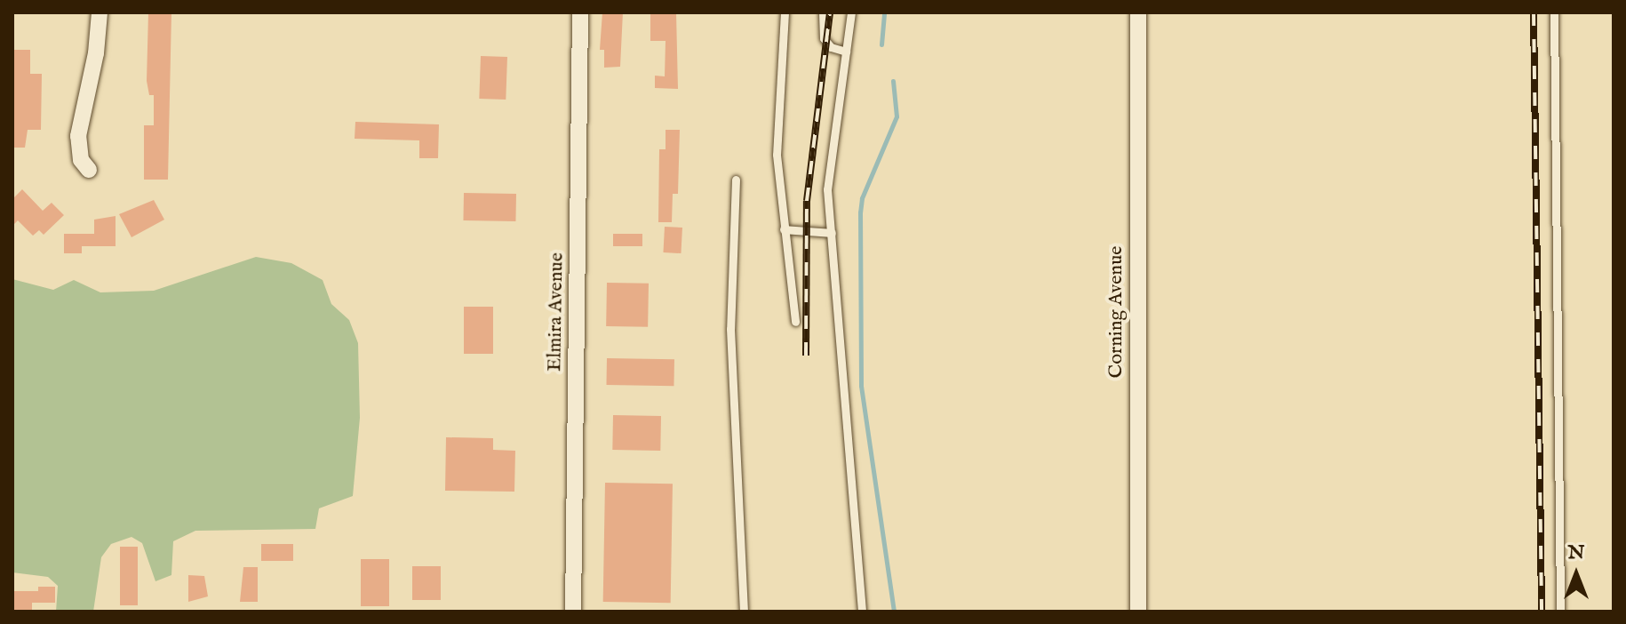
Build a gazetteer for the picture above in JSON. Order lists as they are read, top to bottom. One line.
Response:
{"streets":{"street":["Elmira Avenue","Corning Avenue"]},"north":"top"}
